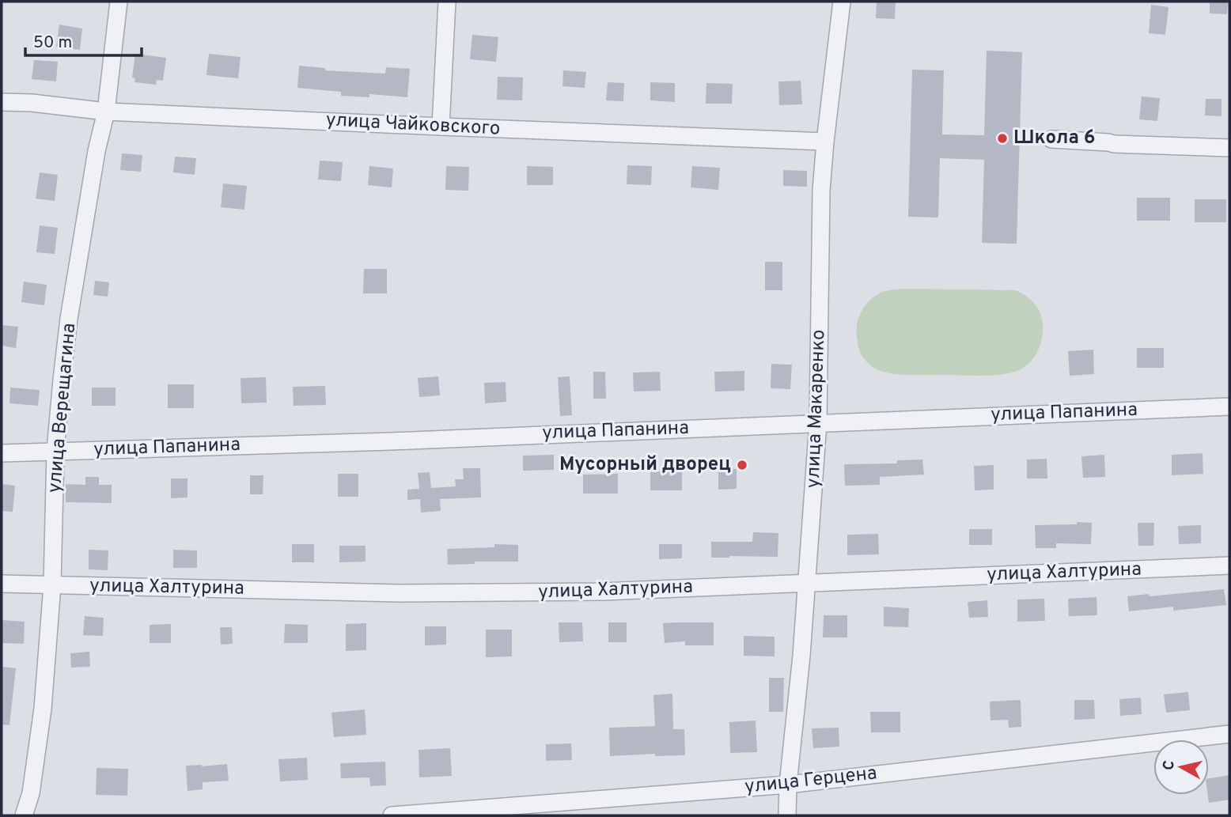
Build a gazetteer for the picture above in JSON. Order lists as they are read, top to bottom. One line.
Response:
{"streets":{"street":["улица Чайковского","улица Верещагина","улица Макаренко","улица Папанина","улица Халтурина","улица Герцена"]},"crossings":[["улица Чайковского","улица Верещагина"],["улица Чайковского","улица Макаренко"],["улица Верещагина","улица Папанина"],["улица Верещагина","улица Халтурина"],["улица Макаренко","улица Папанина"],["улица Макаренко","улица Халтурина"],["улица Макаренко","улица Герцена"]],"places":["Школа 6","Мусорный дворец"],"scale_bar":"50 m","north":"left"}
